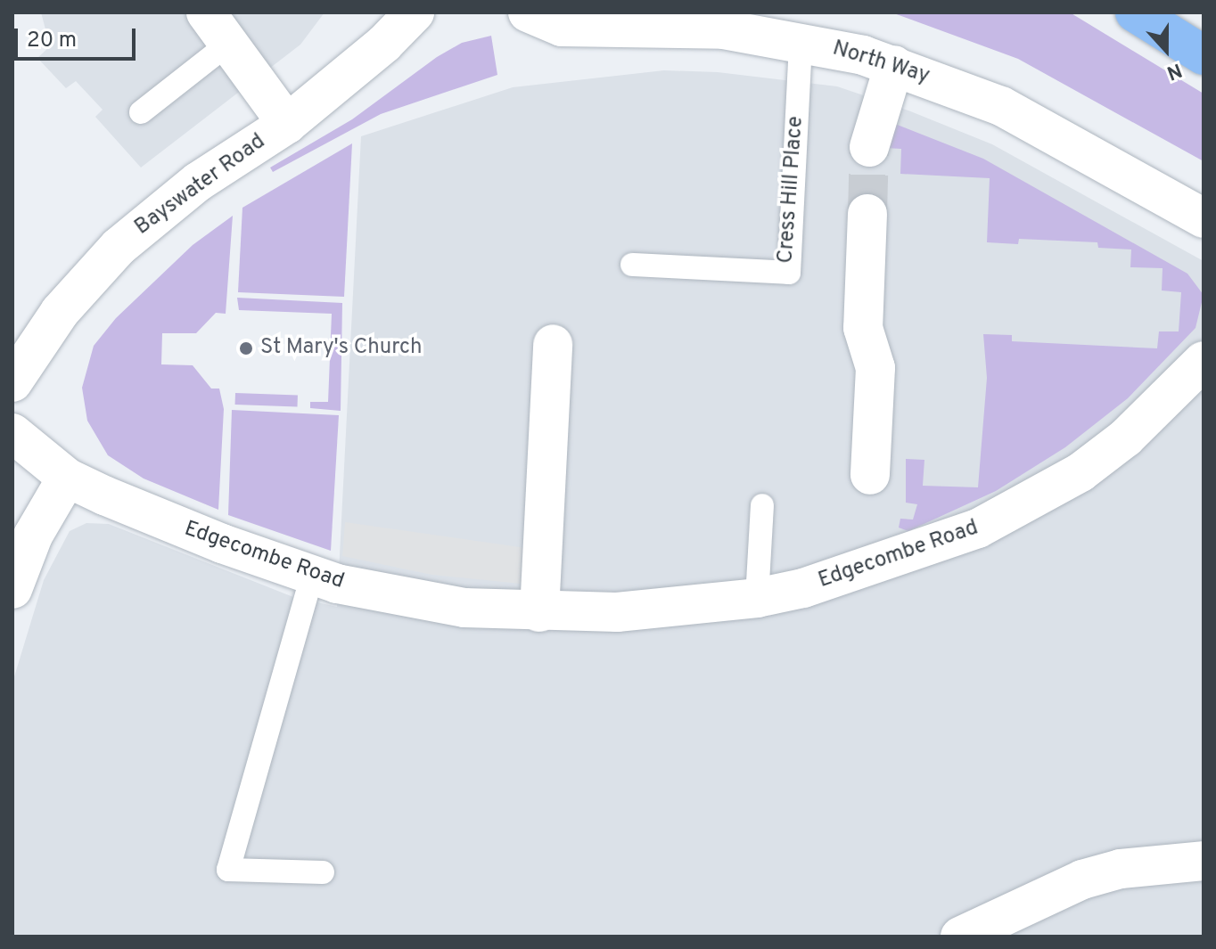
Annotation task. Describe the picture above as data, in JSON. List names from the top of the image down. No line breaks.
{"streets":{"street":["North Way","Bayswater Road","Edgecombe Road"],"lane":["Cress Hill Place"]},"crossings":[["North Way","Cress Hill Place"]],"places":["St Mary's Church"],"scale_bar":"20 m","north":"bottom"}
